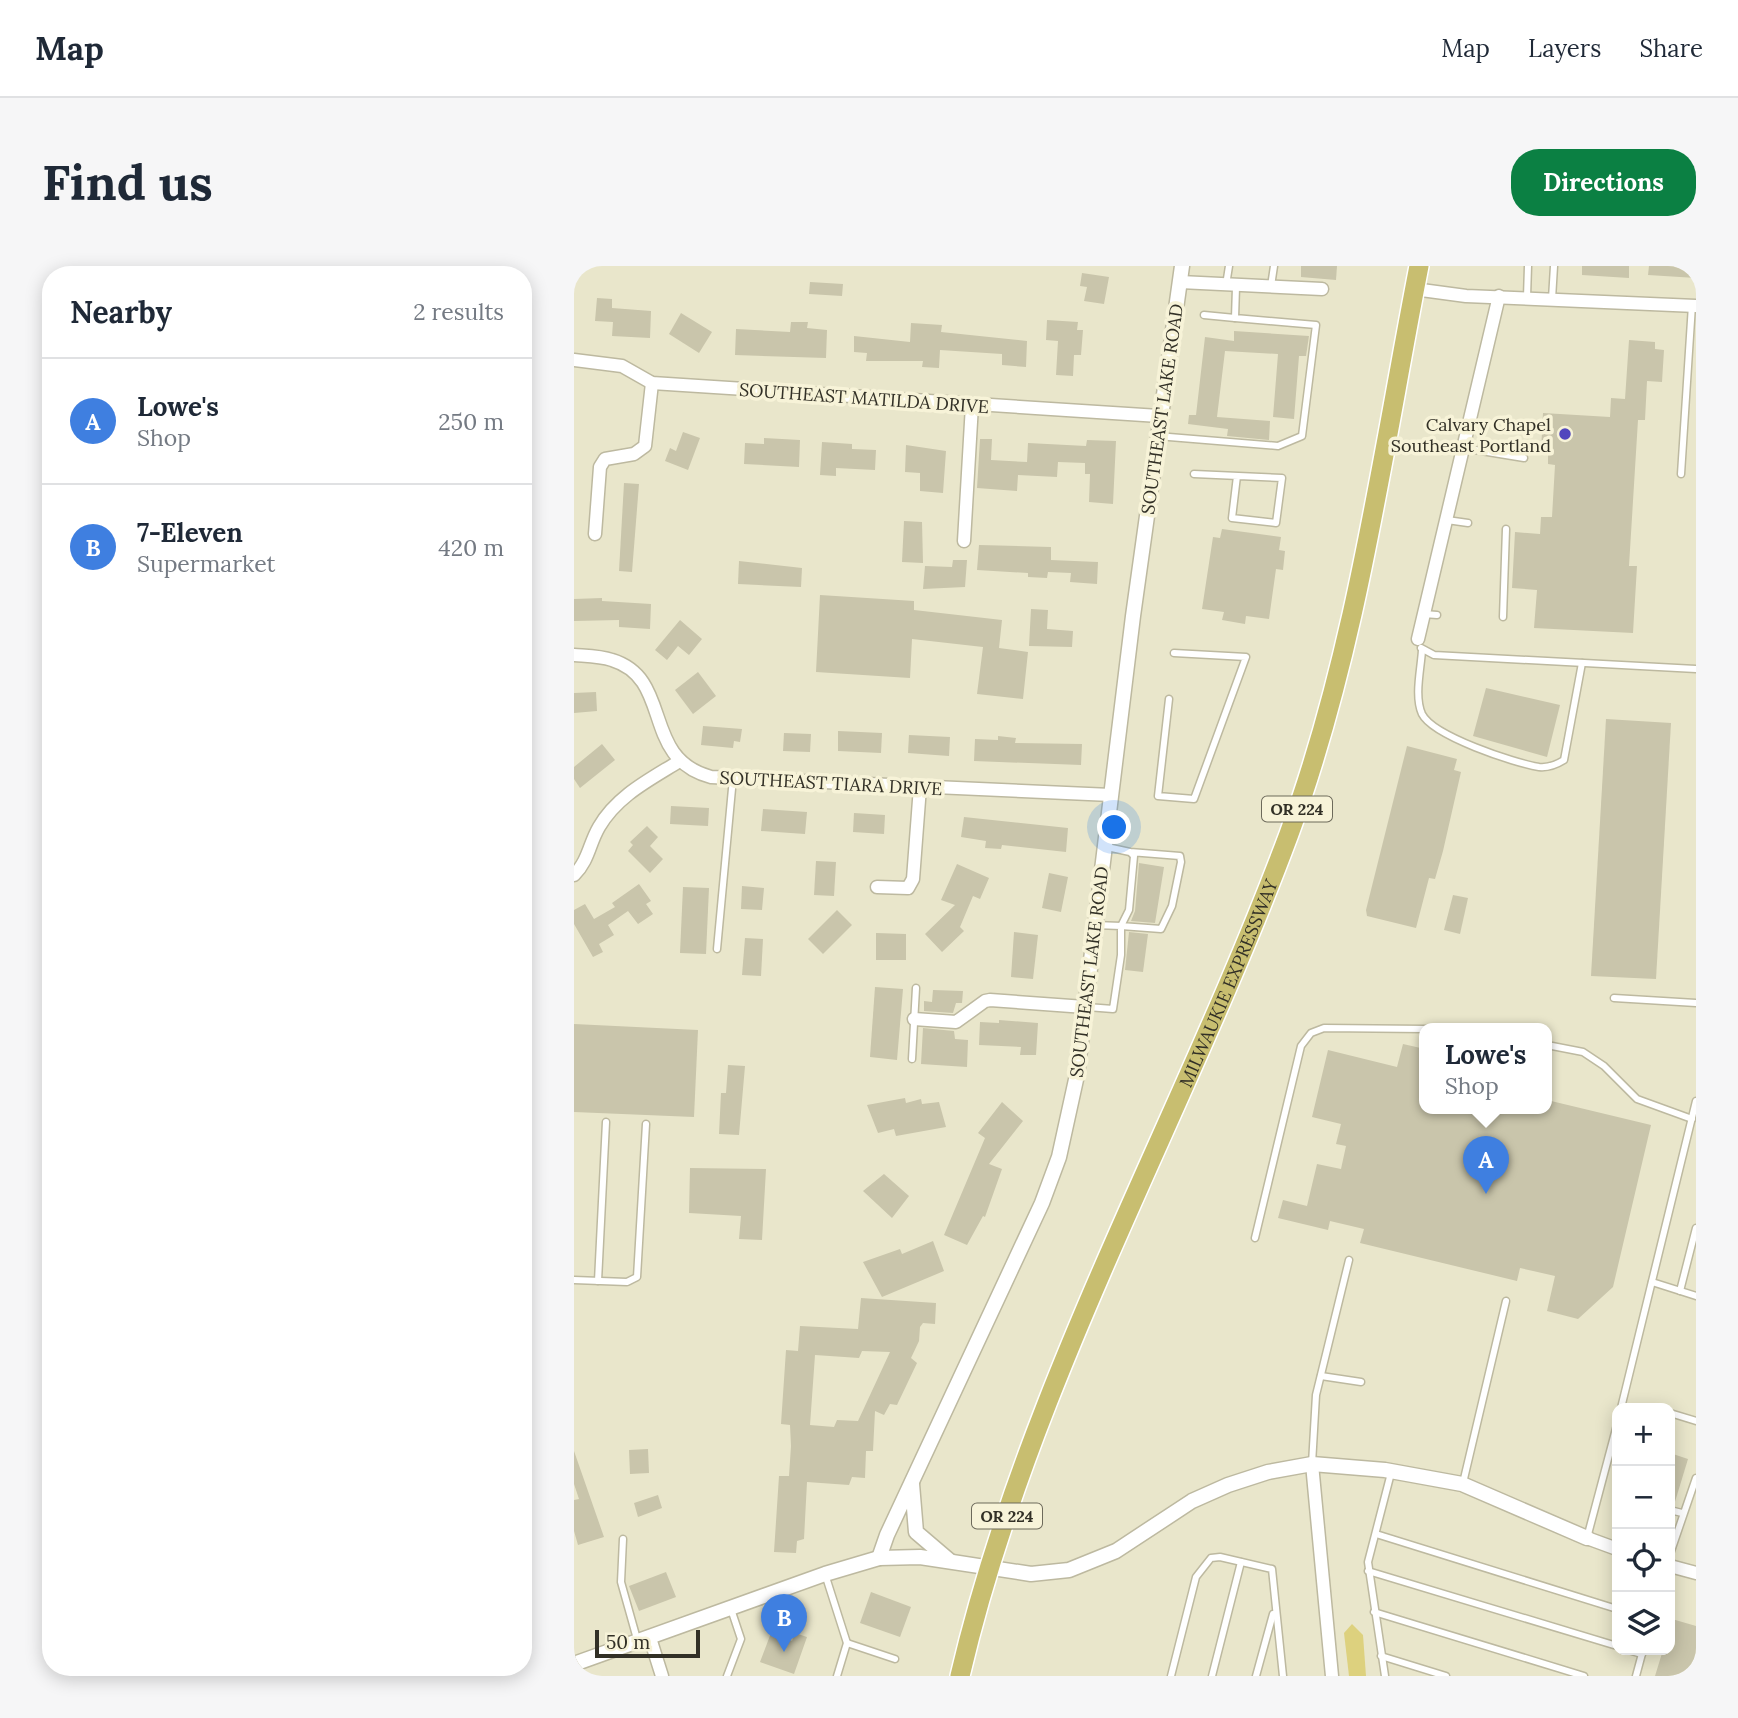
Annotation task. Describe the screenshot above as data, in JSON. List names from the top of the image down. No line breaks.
{"streets":{"highway":["OR 224","MILWAUKIE EXPRESSWAY"],"street":["SOUTHEAST MATILDA DRIVE","SOUTHEAST LAKE ROAD","SOUTHEAST TIARA DRIVE"]},"crossings":[["SOUTHEAST MATILDA DRIVE","SOUTHEAST LAKE ROAD"],["SOUTHEAST LAKE ROAD","SOUTHEAST TIARA DRIVE"]],"places":["Calvary Chapel Southeast Portland"],"scale_bar":"50 m","page":{"header":"Map","nav":["Map","Layers","Share"],"buttons":"Directions","title":"Find us","heading":["Nearby","2 results"],"list":[{"mark":"A","name":"Lowe's","note":"Shop","value":"250 m"},{"mark":"B","name":"7-Eleven","note":"Supermarket","value":"420 m"}],"popup":["Lowe's","Shop"],"pins":["A","B"],"map_buttons":["+","−"],"scale":"50 m"}}
